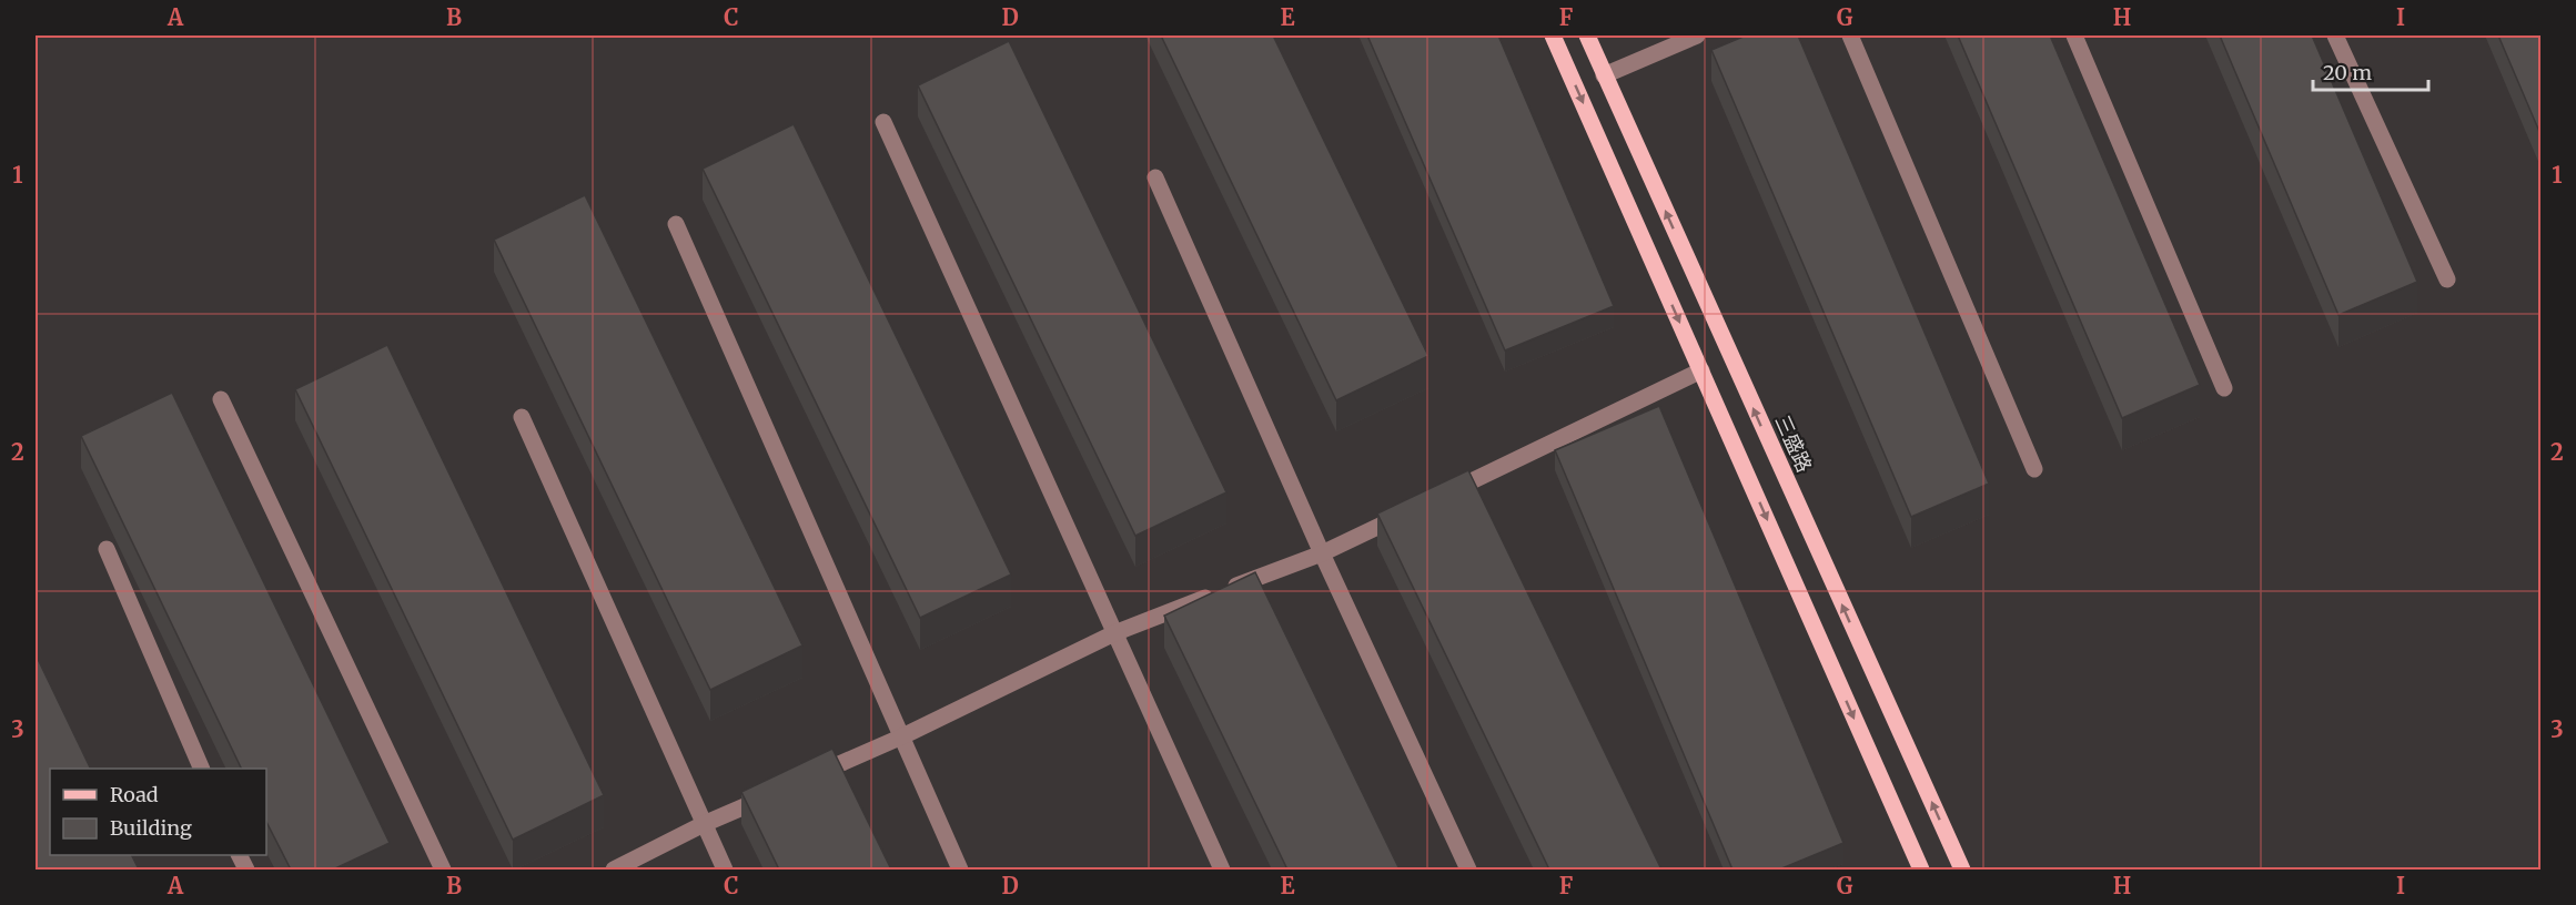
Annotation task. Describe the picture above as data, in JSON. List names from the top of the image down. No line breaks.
{"streets":{"main road":["三盛路"]},"legend":["Road","Building"],"scale_bar":"20 m","grid":{"columns":["A","B","C","D","E","F","G","H","I"],"rows":["1","2","3"]}}
